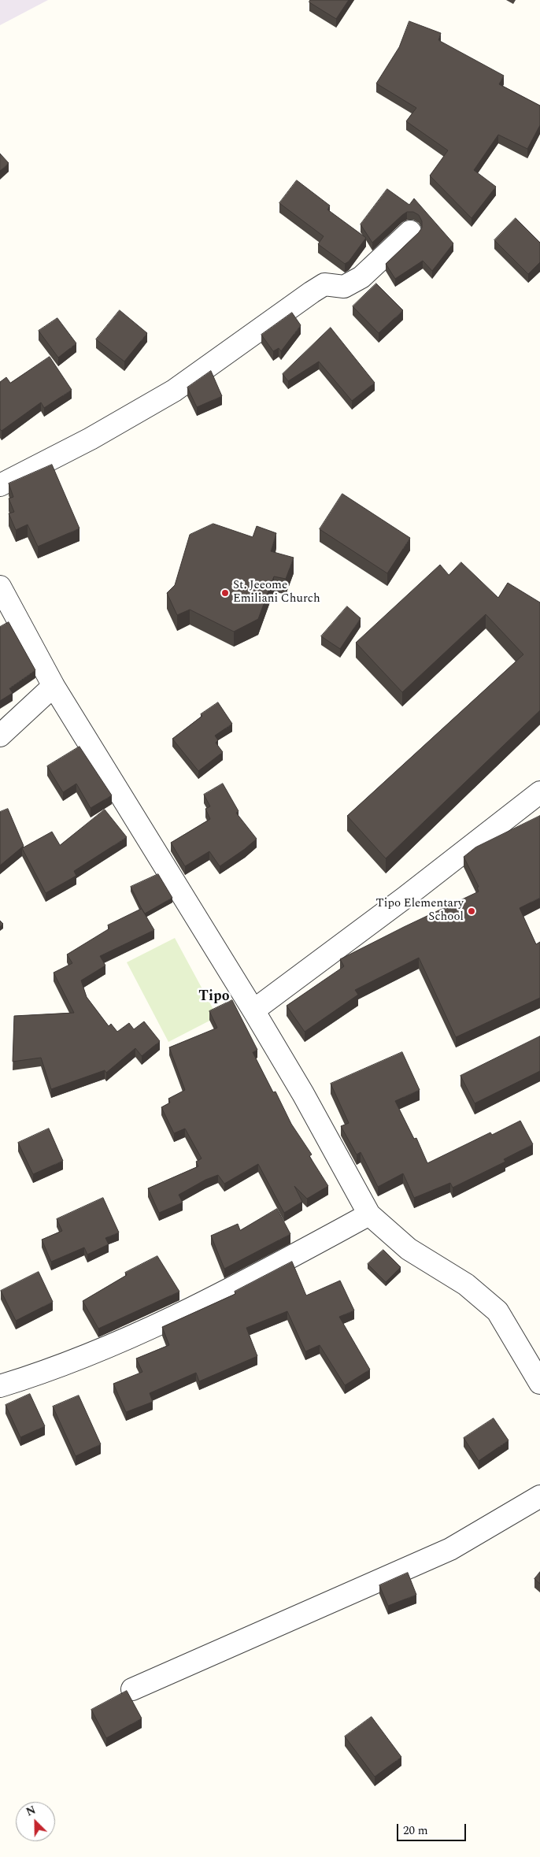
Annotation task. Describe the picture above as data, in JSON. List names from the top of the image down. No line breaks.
{"districts":["Tipo"],"places":["St. Jeeome Emiliani Church","Tipo Elementary School"],"scale_bar":"20 m","north":"top left"}
